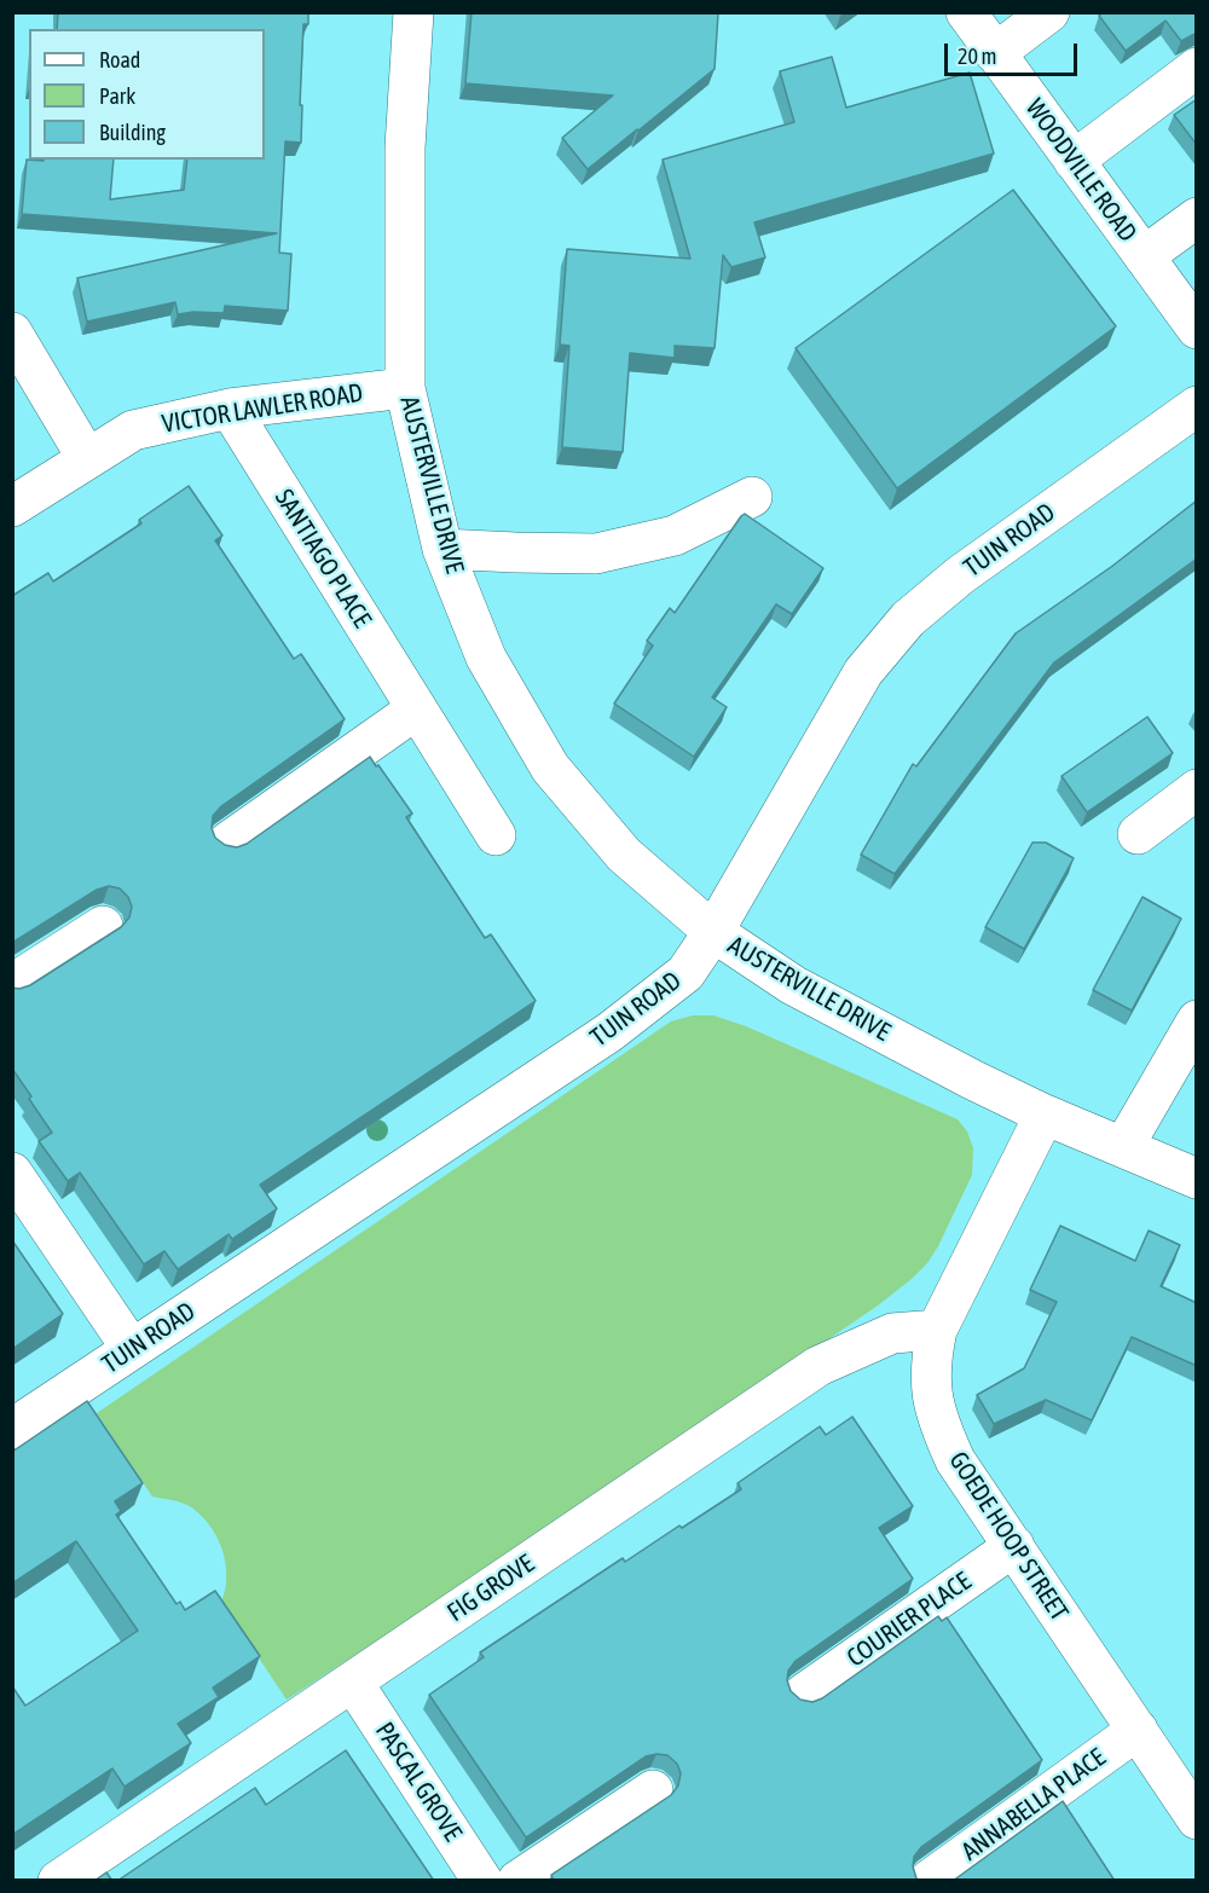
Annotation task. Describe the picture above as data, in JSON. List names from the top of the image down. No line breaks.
{"streets":{"street":["WOODVILLE ROAD","VICTOR LAWLER ROAD","AUSTERVILLE DRIVE","TUIN ROAD","SANTIAGO PLACE","GOEDE HOOP STREET","FIG GROVE","COURIER PLACE","PASCAL GROVE","ANNABELLA PLACE"]},"crossings":[["VICTOR LAWLER ROAD","AUSTERVILLE DRIVE"],["VICTOR LAWLER ROAD","SANTIAGO PLACE"],["AUSTERVILLE DRIVE","TUIN ROAD"],["AUSTERVILLE DRIVE","GOEDE HOOP STREET"],["GOEDE HOOP STREET","FIG GROVE"],["GOEDE HOOP STREET","COURIER PLACE"],["GOEDE HOOP STREET","ANNABELLA PLACE"],["FIG GROVE","PASCAL GROVE"]],"legend":["Road","Park","Building"],"scale_bar":"20 m"}
